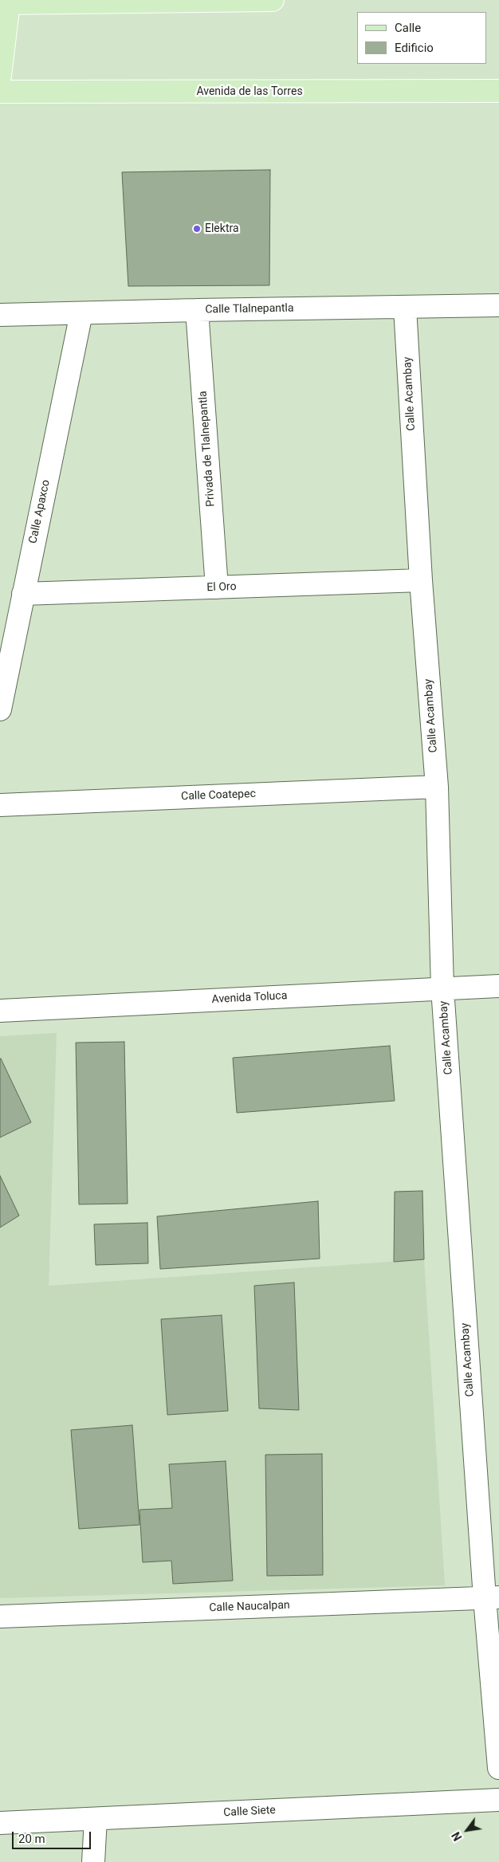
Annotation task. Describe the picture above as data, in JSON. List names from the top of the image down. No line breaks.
{"streets":{"main road":["Avenida de las Torres"],"street":["Calle Tlalnepantla","Calle Acambay","Privada de Tlalnepantla","Calle Apaxco","El Oro","Calle Coatepec","Avenida Toluca","Calle Naucalpan","Calle Siete"]},"crossings":[["Calle Tlalnepantla","Calle Acambay"],["Calle Tlalnepantla","Privada de Tlalnepantla"],["Calle Tlalnepantla","Calle Apaxco"],["Calle Acambay","El Oro"],["Calle Acambay","Calle Coatepec"],["Calle Acambay","Avenida Toluca"],["Calle Acambay","Calle Naucalpan"],["Privada de Tlalnepantla","El Oro"],["Calle Apaxco","El Oro"]],"places":["Elektra"],"legend":["Calle","Edificio"],"scale_bar":"20 m","north":"bottom left"}
